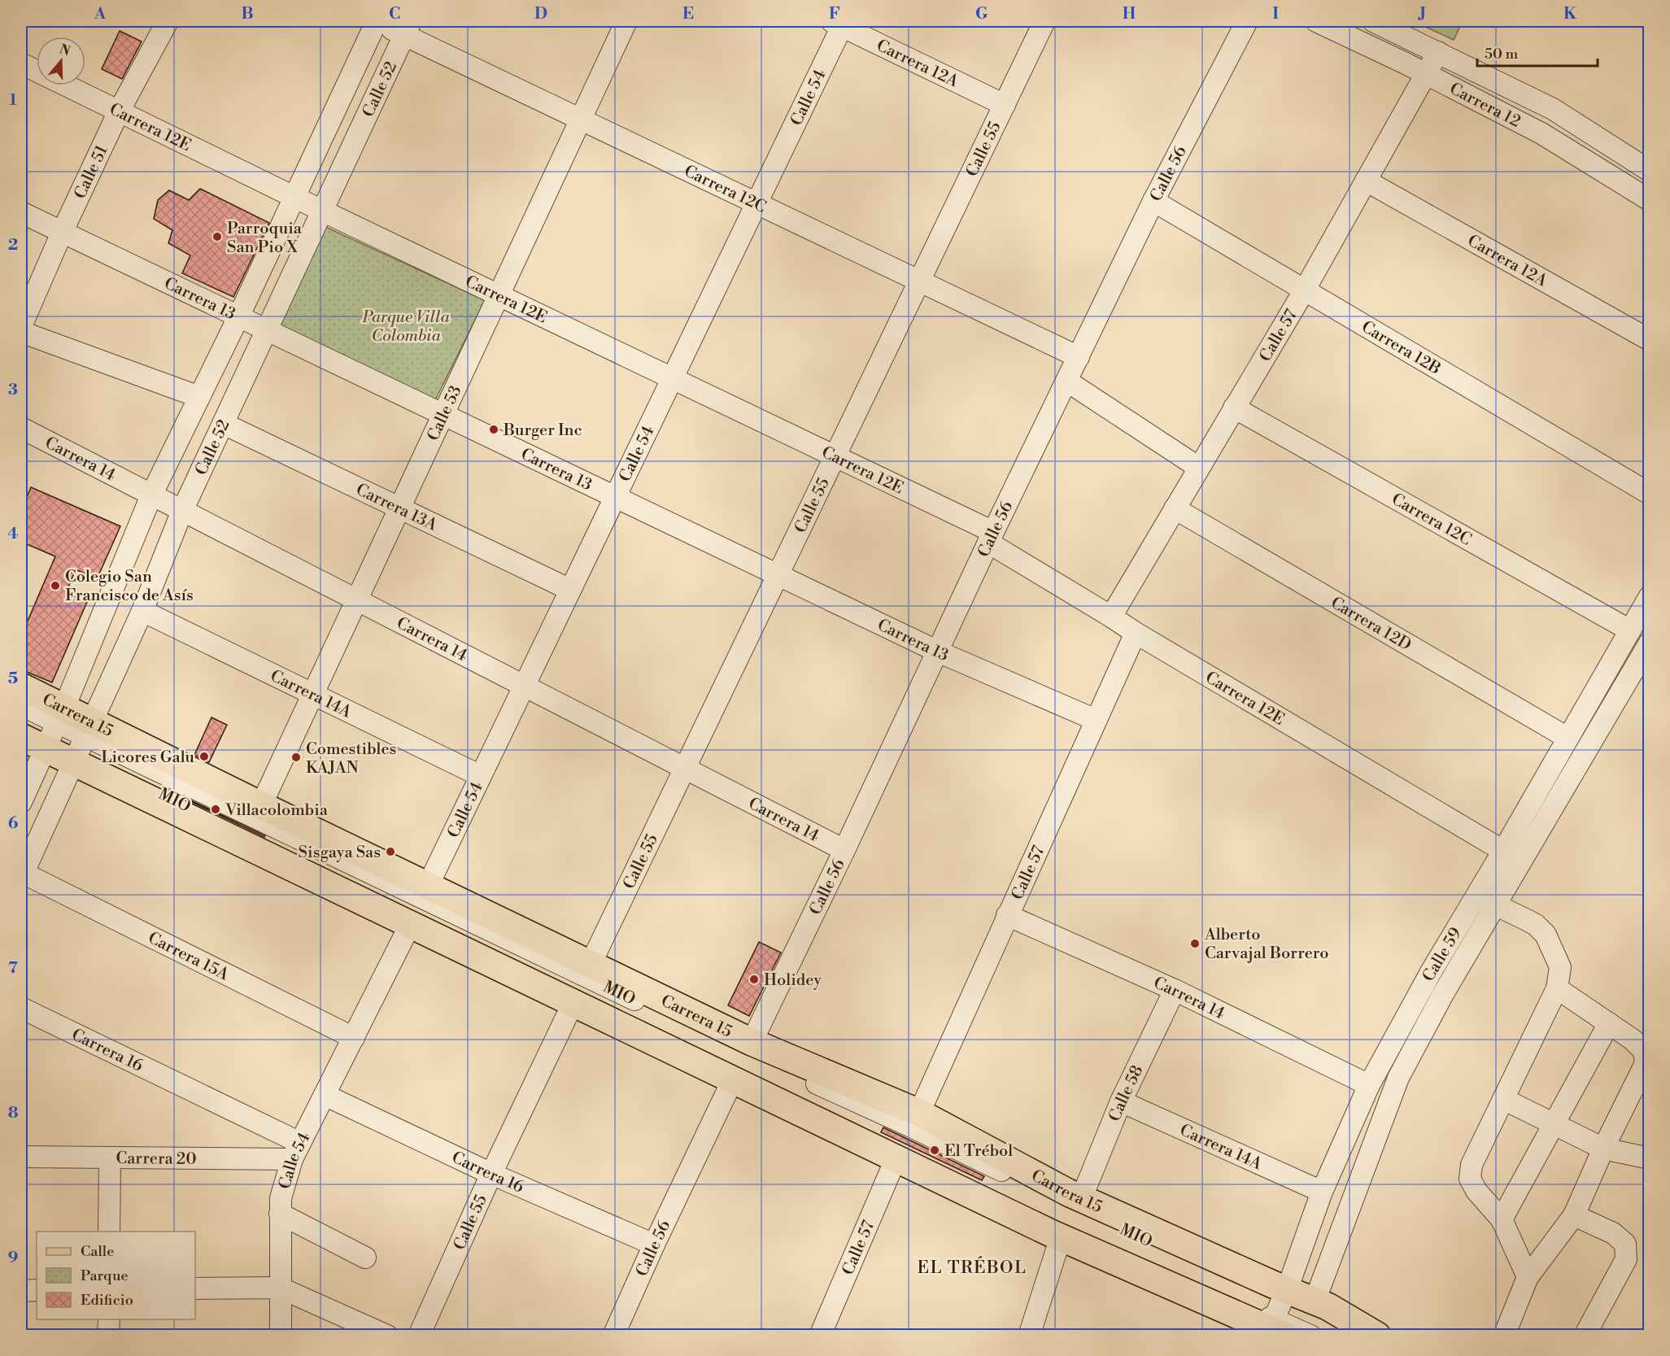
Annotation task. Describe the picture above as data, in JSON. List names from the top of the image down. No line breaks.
{"streets":{"main road":["Carrera 15"],"street":["Carrera 12A","Calle 52","Calle 54","Carrera 12","Carrera 12E","Calle 55","Calle 51","Calle 56","Carrera 12C","Carrera 13","Calle 57","Carrera 12B","Calle 53","Carrera 14","Carrera 13A","Carrera 12D","Carrera 14A","MIO","Calle 59","Carrera 15A","Carrera 16","Calle 58","Carrera 20"]},"crossings":[["Carrera 12A","Calle 54"],["Carrera 12A","Calle 55"],["Carrera 12A","Calle 57"],["Calle 52","Carrera 12E"],["Calle 52","Carrera 12C"],["Calle 52","Carrera 13"],["Calle 52","Carrera 14"],["Calle 52","Carrera 13A"],["Calle 52","Carrera 14A"],["Calle 52","Carrera 15"],["Calle 52","MIO"],["Calle 52","Carrera 15A"],["Calle 54","Carrera 12E"],["Calle 54","Carrera 12C"],["Calle 54","Carrera 13"],["Calle 54","Carrera 14"],["Calle 54","Carrera 13A"],["Calle 54","Carrera 14A"],["Calle 54","Carrera 15"],["Calle 54","Carrera 15A"],["Calle 54","Carrera 16"],["Calle 54","Carrera 20"],["Carrera 12","Calle 57"],["Carrera 12E","Calle 55"],["Carrera 12E","Calle 51"],["Carrera 12E","Calle 56"],["Carrera 12E","Calle 57"],["Carrera 12E","Calle 53"],["Carrera 12E","Calle 59"],["Calle 55","Carrera 12C"],["Calle 55","Carrera 13"],["Calle 55","Carrera 14"],["Calle 55","Carrera 15"],["Calle 55","Carrera 16"],["Calle 51","Carrera 13"],["Calle 56","Carrera 12C"],["Calle 56","Carrera 13"],["Calle 56","Carrera 12B"],["Calle 56","Carrera 14"],["Calle 56","Carrera 15"],["Calle 56","Carrera 16"],["Carrera 12C","Calle 57"],["Carrera 12C","Calle 53"],["Carrera 12C","Calle 59"],["Carrera 13","Calle 57"],["Carrera 13","Calle 53"],["Calle 57","Carrera 12B"],["Calle 57","Carrera 14"],["Calle 57","Carrera 12D"],["Calle 57","Carrera 15"],["Calle 53","Carrera 14"],["Calle 53","Carrera 13A"],["Calle 53","Carrera 14A"],["Calle 53","Carrera 15"],["Carrera 14","Calle 59"],["Carrera 14","Calle 58"],["Carrera 12D","Calle 59"],["Carrera 14A","Calle 59"],["Carrera 14A","Calle 58"],["Carrera 15","MIO"],["Carrera 15","Calle 59"],["Carrera 15","Calle 58"],["MIO","Calle 59"],["Carrera 16","Carrera 20"]],"districts":["EL TRÉBOL"],"parks":["Parque Villa Colombia"],"places":["Parroquia San Pio X","Burger Inc","Colegio San Francisco de Asís","Licores Galu","Comestibles KAJAN","Villacolombia","Sisgaya Sas","Alberto Carvajal Borrero","Holidey","El Trébol"],"legend":["Calle","Parque","Edificio"],"scale_bar":"50 m","north":"top","grid":{"columns":["A","B","C","D","E","F","G","H","I","J","K"],"rows":["1","2","3","4","5","6","7","8","9"]}}
